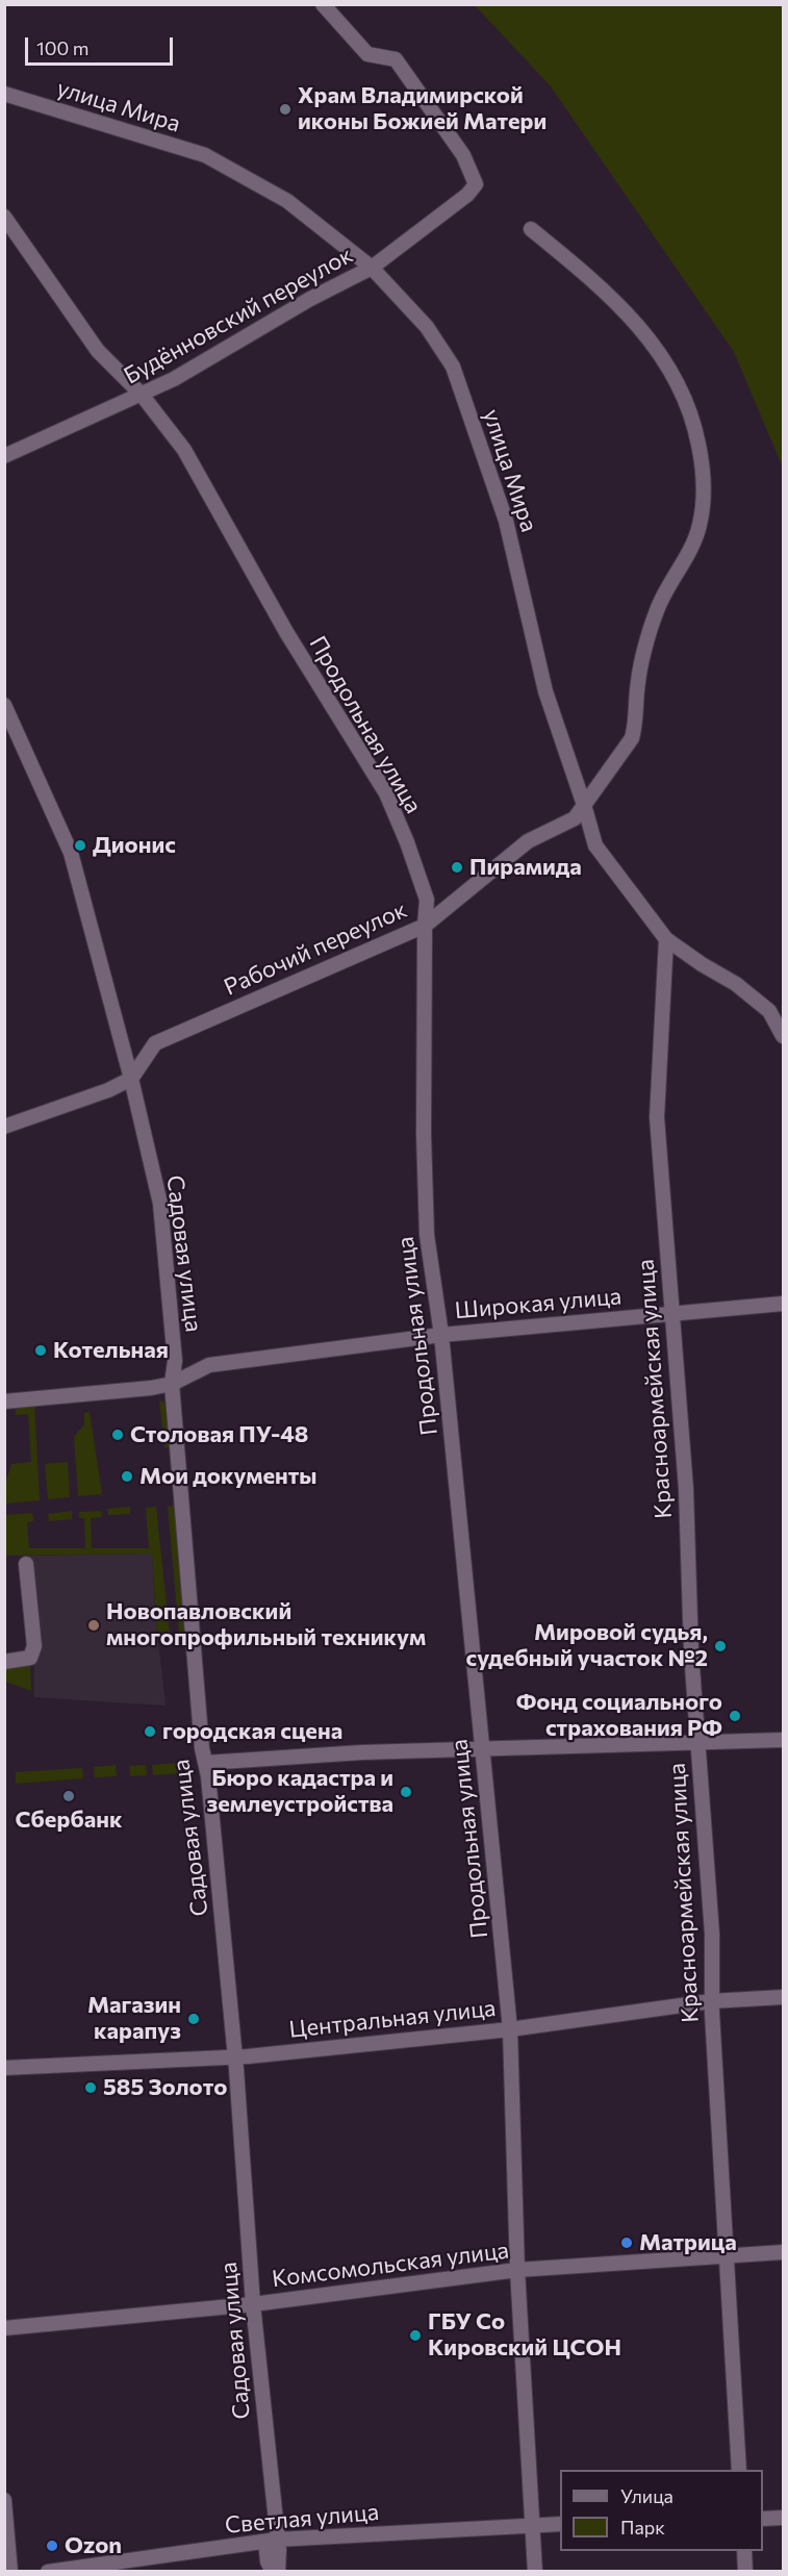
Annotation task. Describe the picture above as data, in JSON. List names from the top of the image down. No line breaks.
{"streets":{"street":["улица Мира","Будённовский переулок","Продольная улица","Рабочий переулок","Садовая улица","Широкая улица","Красноармейская улица","Центральная улица","Комсомольская улица","Светлая улица"]},"crossings":[["улица Мира","Будённовский переулок"],["улица Мира","Рабочий переулок"],["улица Мира","Красноармейская улица"],["Будённовский переулок","Продольная улица"],["Продольная улица","Рабочий переулок"],["Продольная улица","Широкая улица"],["Продольная улица","Центральная улица"],["Продольная улица","Комсомольская улица"],["Продольная улица","Светлая улица"],["Рабочий переулок","Садовая улица"],["Садовая улица","Широкая улица"],["Садовая улица","Центральная улица"],["Садовая улица","Комсомольская улица"],["Садовая улица","Светлая улица"],["Широкая улица","Красноармейская улица"],["Красноармейская улица","Центральная улица"],["Красноармейская улица","Комсомольская улица"]],"places":["Храм Владимирской иконы Божией Матери","Дионис","Пирамида","Котельная","Столовая ПУ-48","Мои документы","Новопавловский многопрофильный техникум","Мировой судья, судебный участок №2","Фонд социального страхования РФ","городская сцена","Бюро кадастра и землеустройства","Сбербанк","Магазин карапуз","585 Золото","Матрица","ГБУ Со Кировский ЦСОН","Ozon"],"legend":["Улица","Парк"],"scale_bar":"100 m"}
